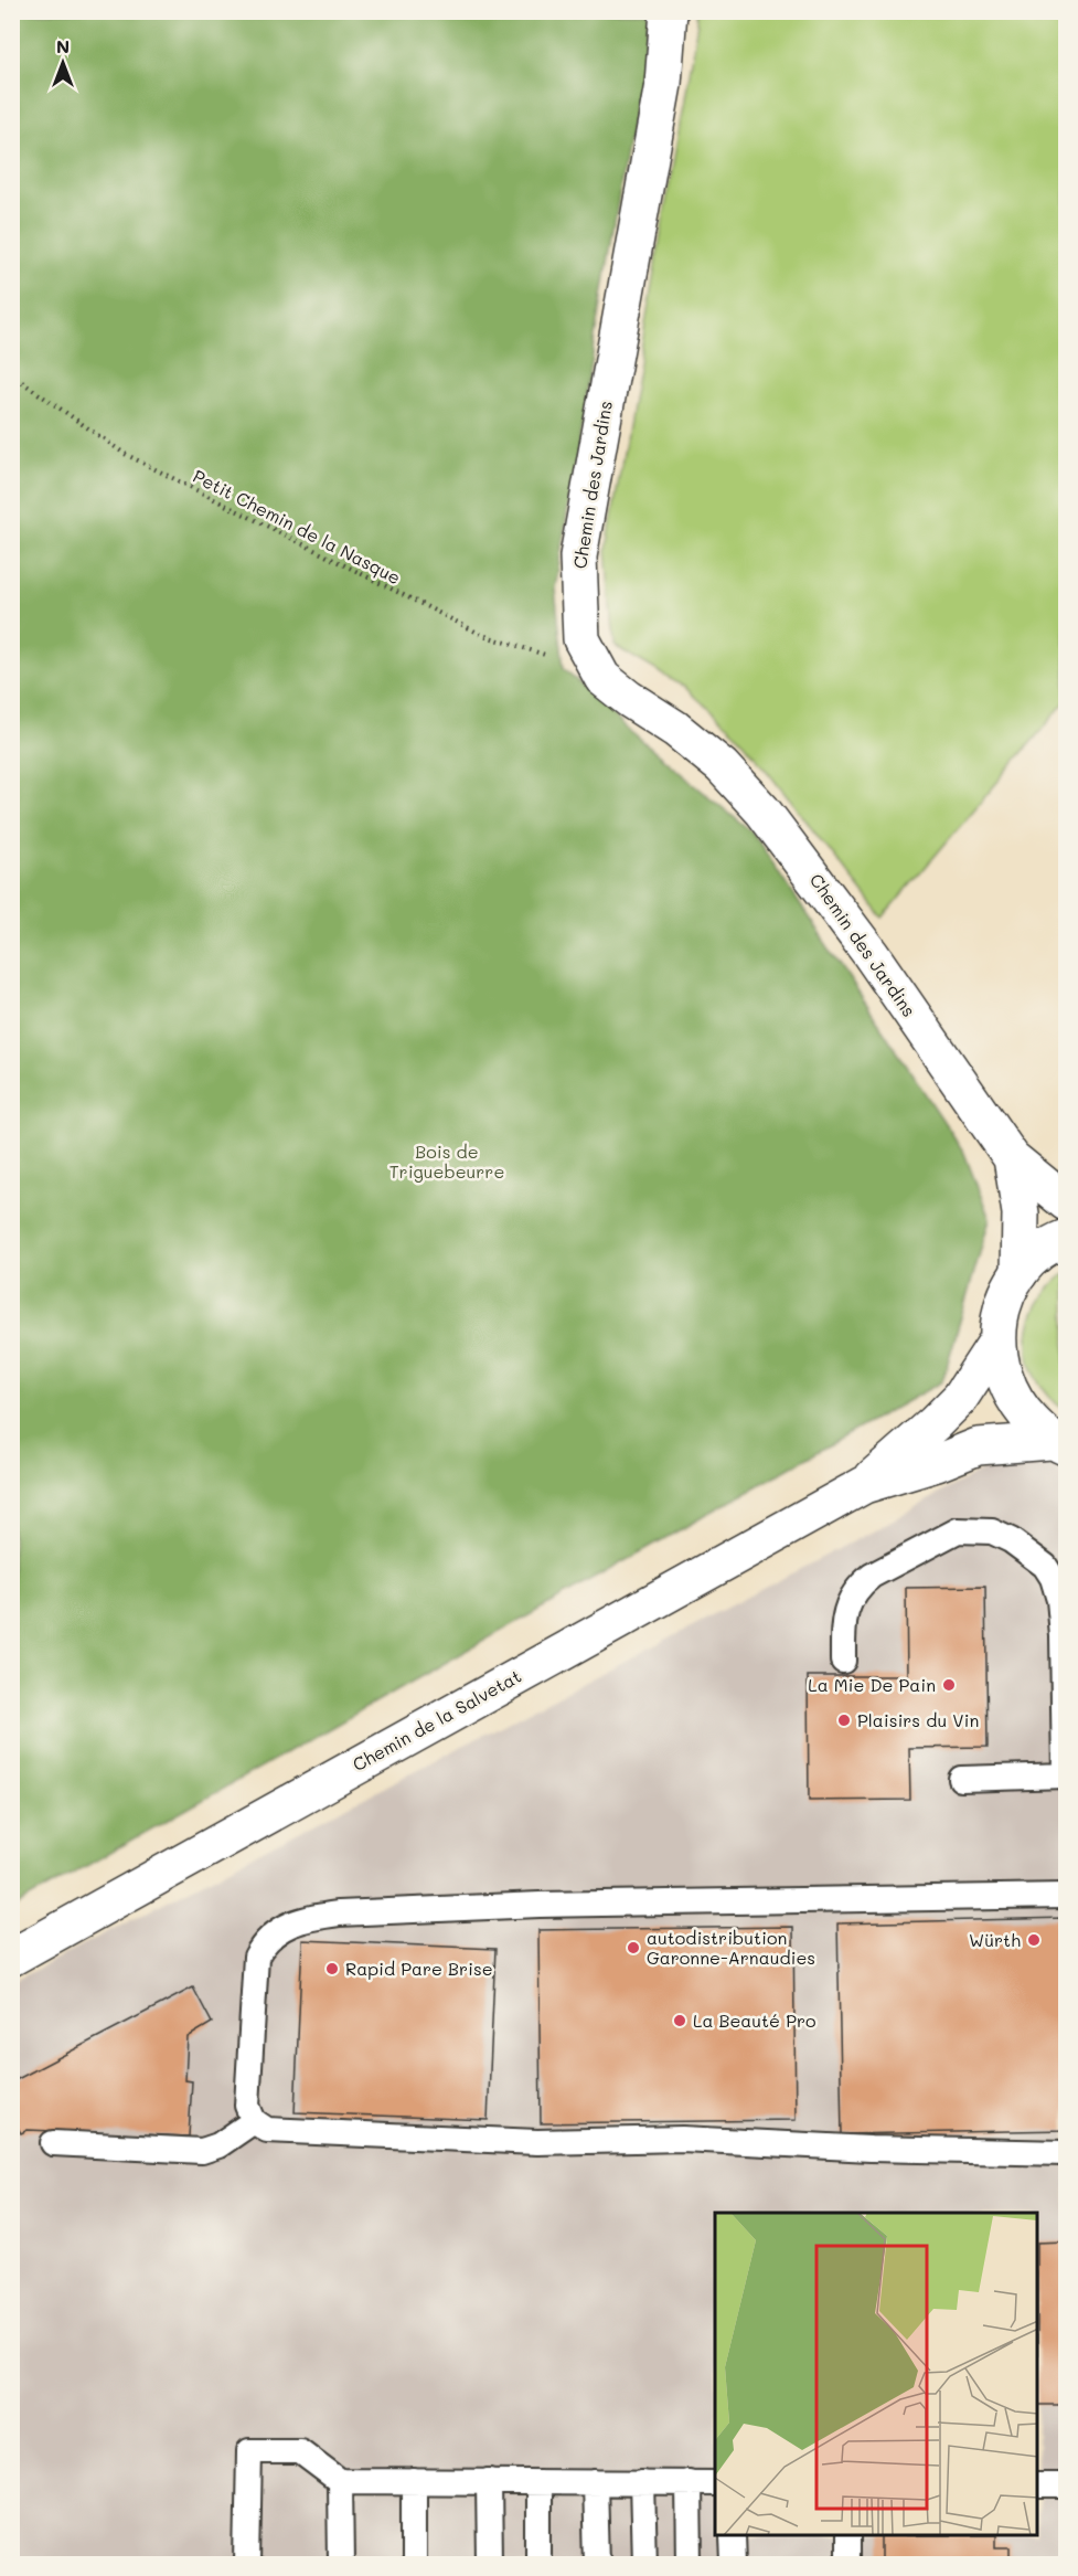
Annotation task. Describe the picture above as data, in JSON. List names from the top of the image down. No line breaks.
{"streets":{"main road":["Chemin des Jardins","Chemin de la Salvetat"],"path":["Petit Chemin de la Nasque"]},"crossings":[["Chemin des Jardins","Petit Chemin de la Nasque"]],"parks":["Bois de Triguebeurre"],"places":["La Mie De Pain","Plaisirs du Vin","Würth","autodistribution Garonne-Arnaudies","Rapid Pare Brise","La Beauté Pro"],"north":"top"}
